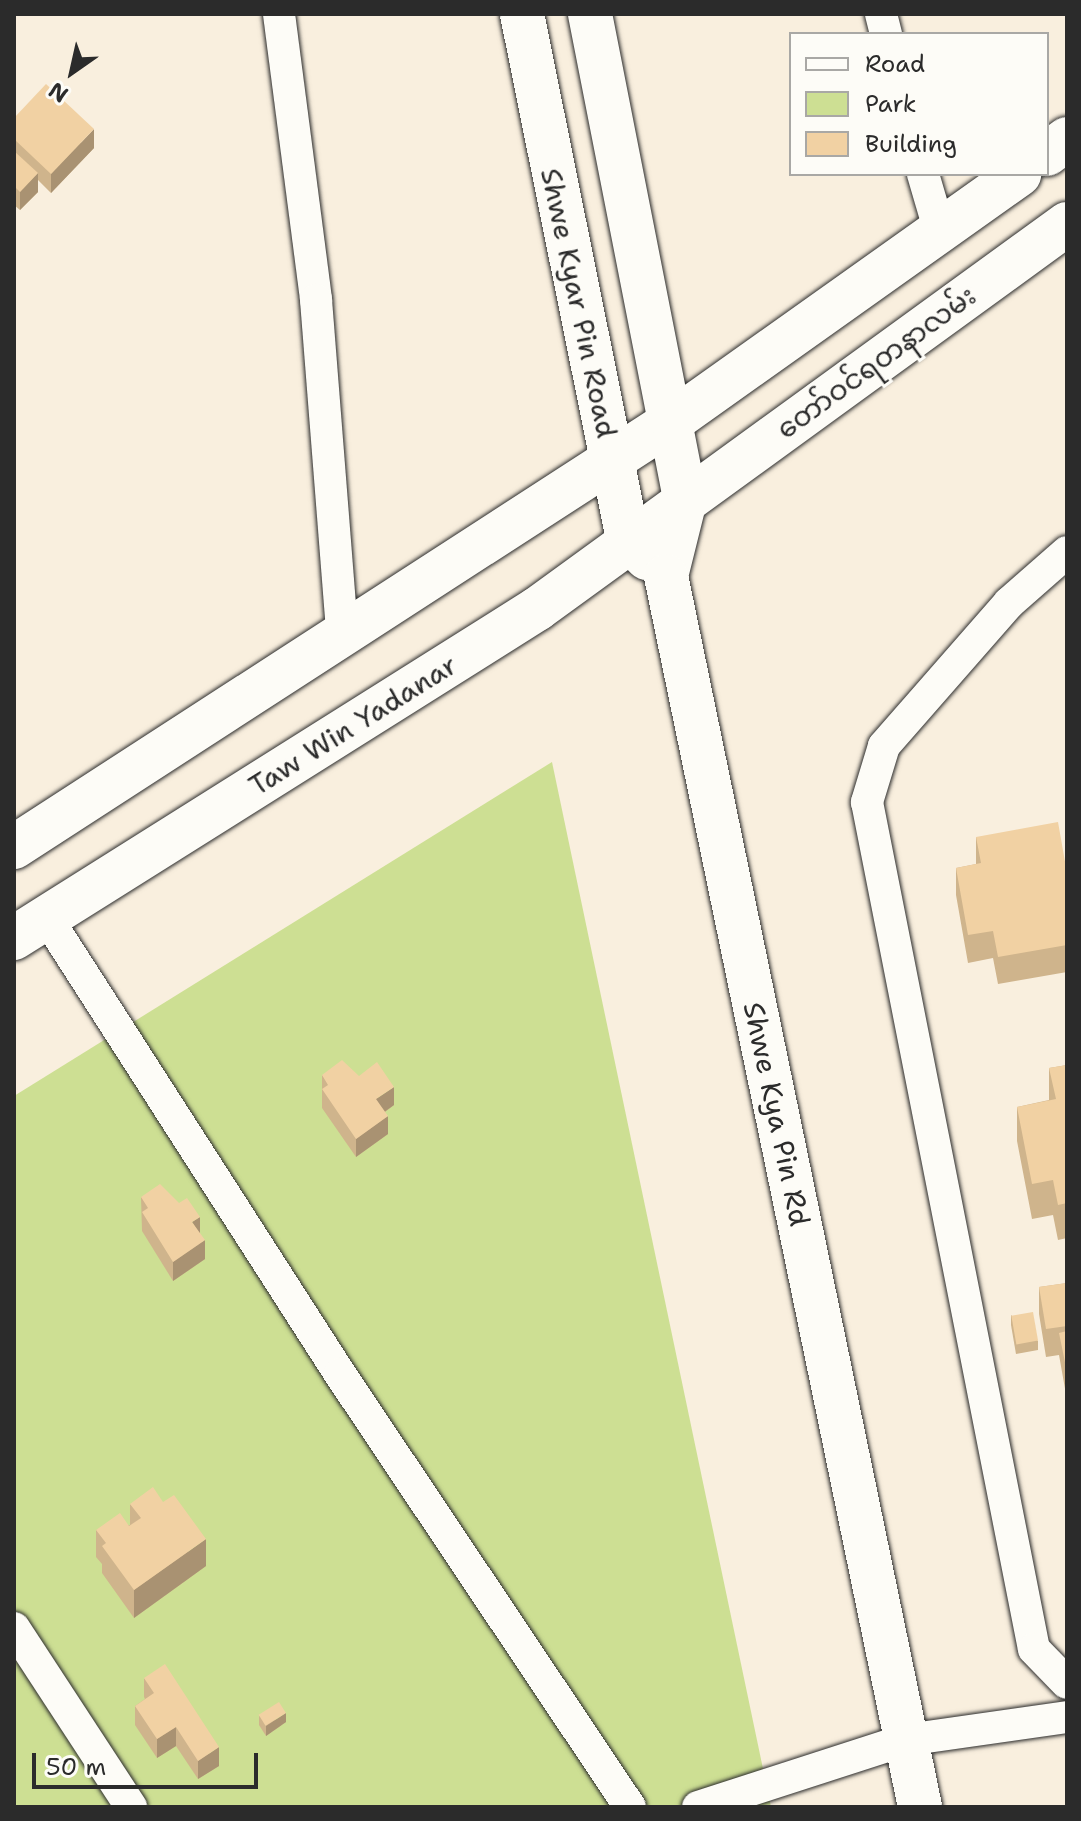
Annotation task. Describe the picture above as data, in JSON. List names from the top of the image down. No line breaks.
{"streets":{"main road":["Shwe Kyar Pin Road","တော်ဝင်ရတနာလမ်း","Taw Win Yadanar","Shwe Kya Pin Rd"]},"crossings":[["Shwe Kyar Pin Road","Taw Win Yadanar"],["တော်ဝင်ရတနာလမ်း","Taw Win Yadanar"],["တော်ဝင်ရတနာလမ်း","Shwe Kya Pin Rd"],["Taw Win Yadanar","Shwe Kya Pin Rd"]],"legend":["Road","Park","Building"],"scale_bar":"50 m","north":"bottom left"}
